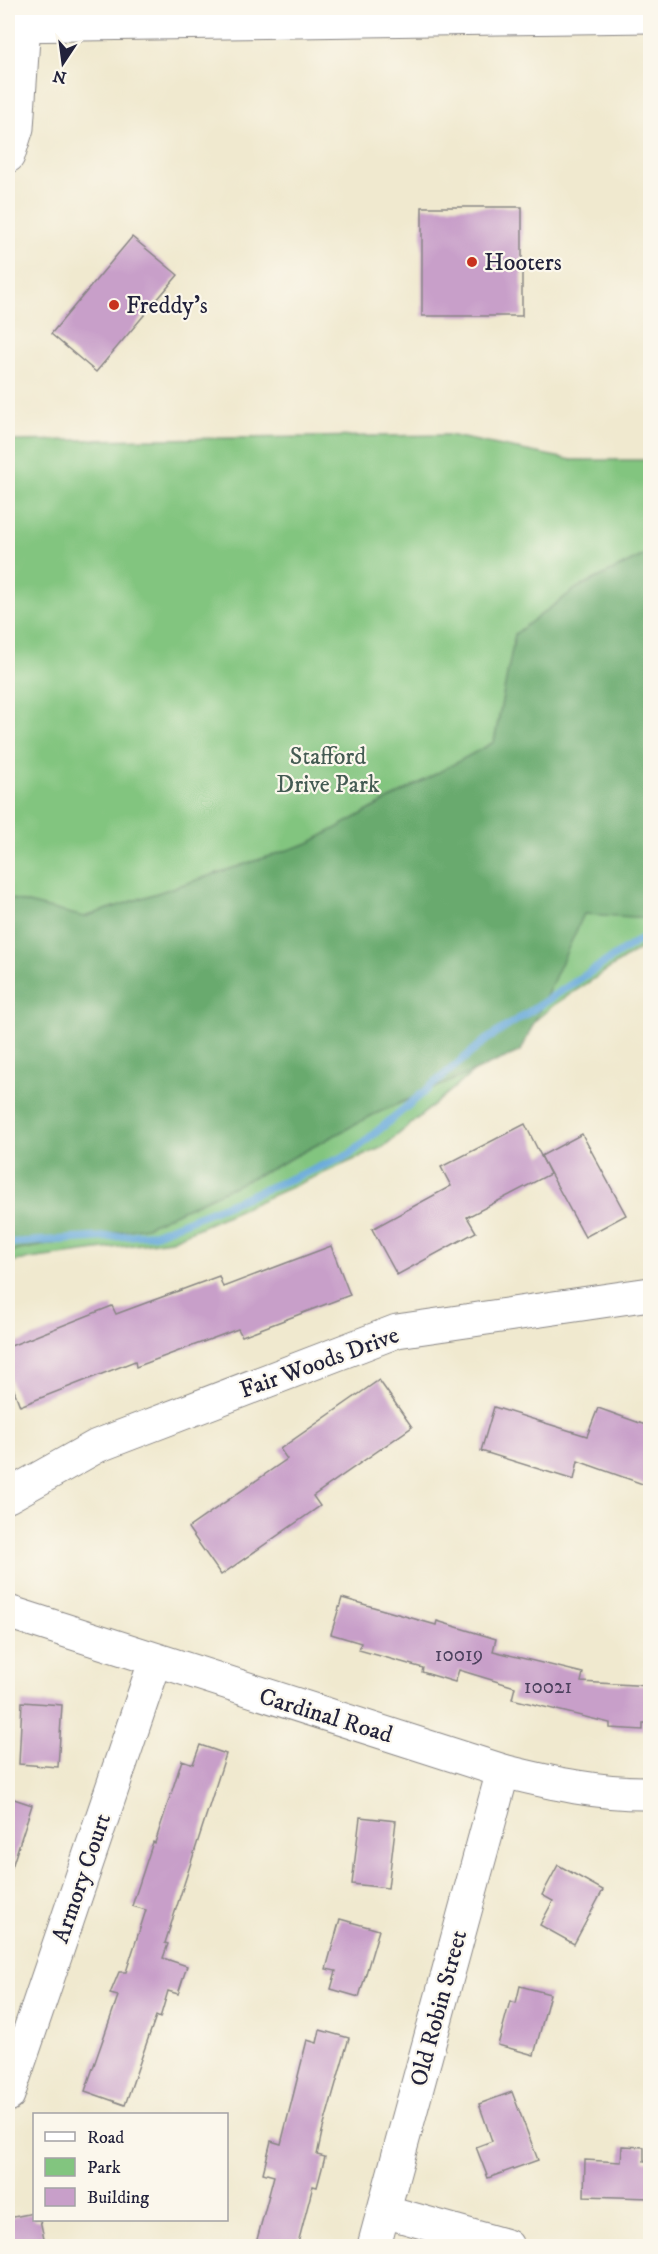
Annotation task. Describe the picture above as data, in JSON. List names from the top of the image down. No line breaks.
{"streets":{"street":["Fair Woods Drive","Cardinal Road","Armory Court","Old Robin Street"]},"crossings":[["Cardinal Road","Armory Court"],["Cardinal Road","Old Robin Street"]],"parks":["Stafford Drive Park"],"places":["Hooters","Freddy's"],"house_numbers":["10019","10021"],"legend":["Road","Park","Building"],"north":"bottom"}
